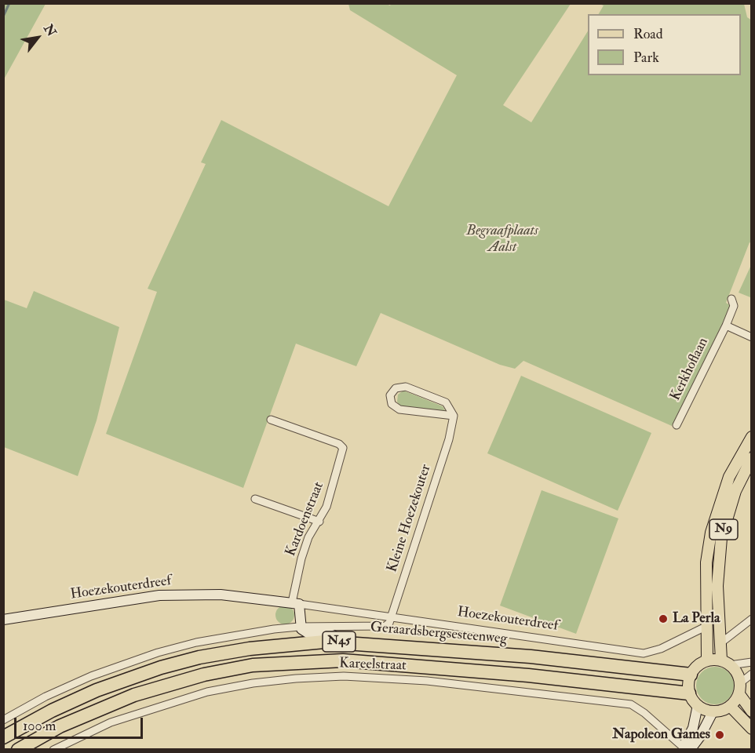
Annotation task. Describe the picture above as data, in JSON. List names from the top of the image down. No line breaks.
{"streets":{"highway":["Geraardsbergsesteenweg","N45"],"main road":["N9"],"street":["Kerkhoflaan","Kleine Hoezekouter","Kardoenstraat","Hoezekouterdreef","Kareelstraat"]},"crossings":[["Kleine Hoezekouter","Hoezekouterdreef"],["Kardoenstraat","Hoezekouterdreef"],["N9","Hoezekouterdreef"],["N9","Geraardsbergsesteenweg"],["N9","N45"],["Geraardsbergsesteenweg","N45"]],"parks":["Begraafplaats Aalst"],"places":["La Perla","Napoleon Games"],"legend":["Road","Park"],"scale_bar":"100 m","north":"top right"}
